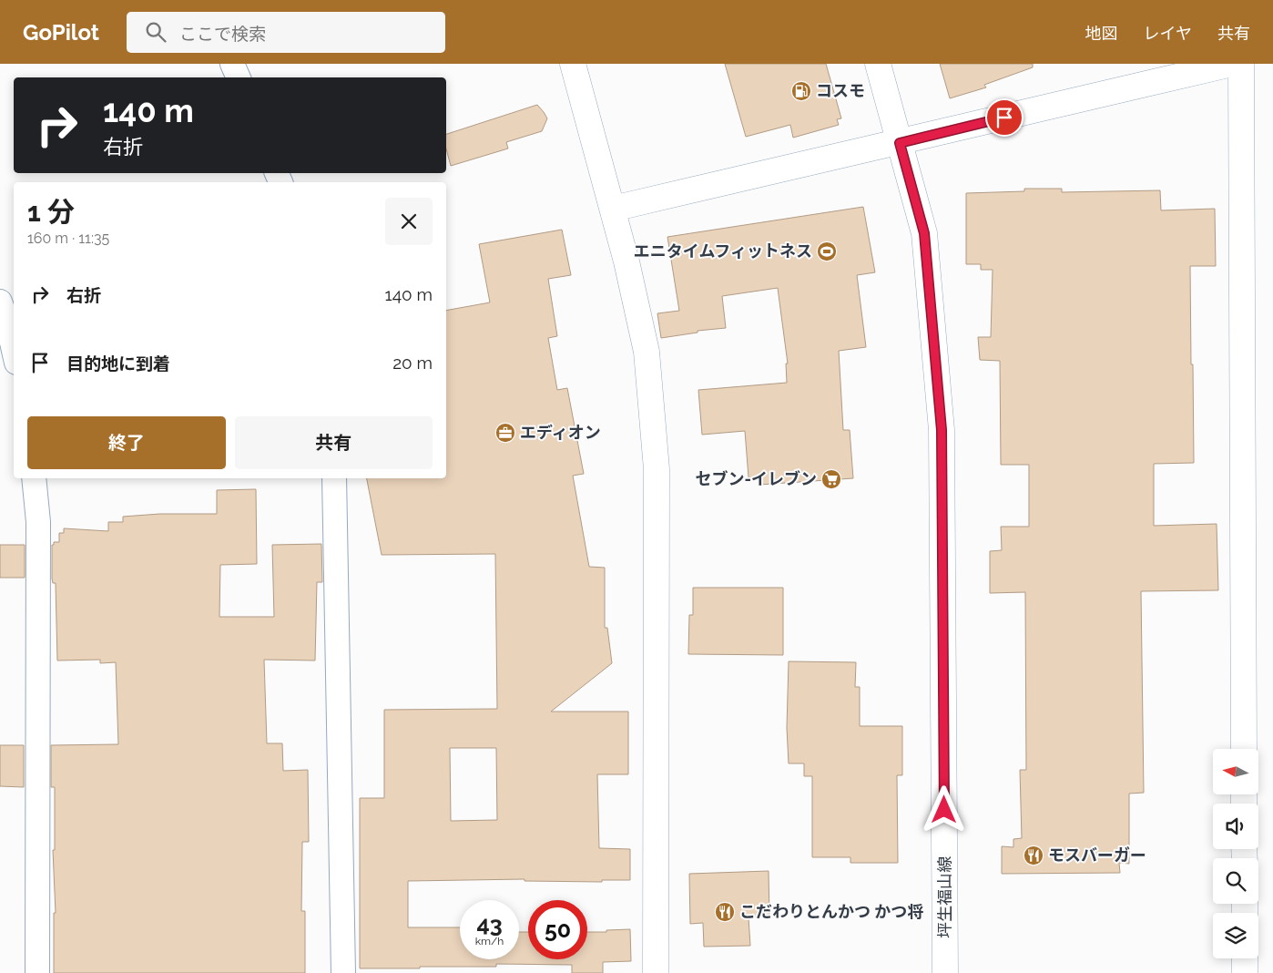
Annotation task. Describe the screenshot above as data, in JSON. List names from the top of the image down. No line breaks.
{"streets":{"street":["坪生福山線"]},"places":{"fuel station":["コスモ"],"sports":["エニタイムフィットネス"],"office":["エディオン"],"supermarket":["セブン-イレブン"],"restaurant":["モスバーガー","こだわりとんかつ かつ将"]},"north":"left","page":{"header":"GoPilot","search":"ここで検索","nav":["地図","レイヤ","共有"],"turn":["140 m","右折"],"heading":["1 分","160 m · 11:35"],"list":[{"name":"右折","value":"140 m"},{"name":"目的地に到着","value":"20 m"}],"buttons":["終了","共有"],"speed":"43 km/h","limit":"50"}}
